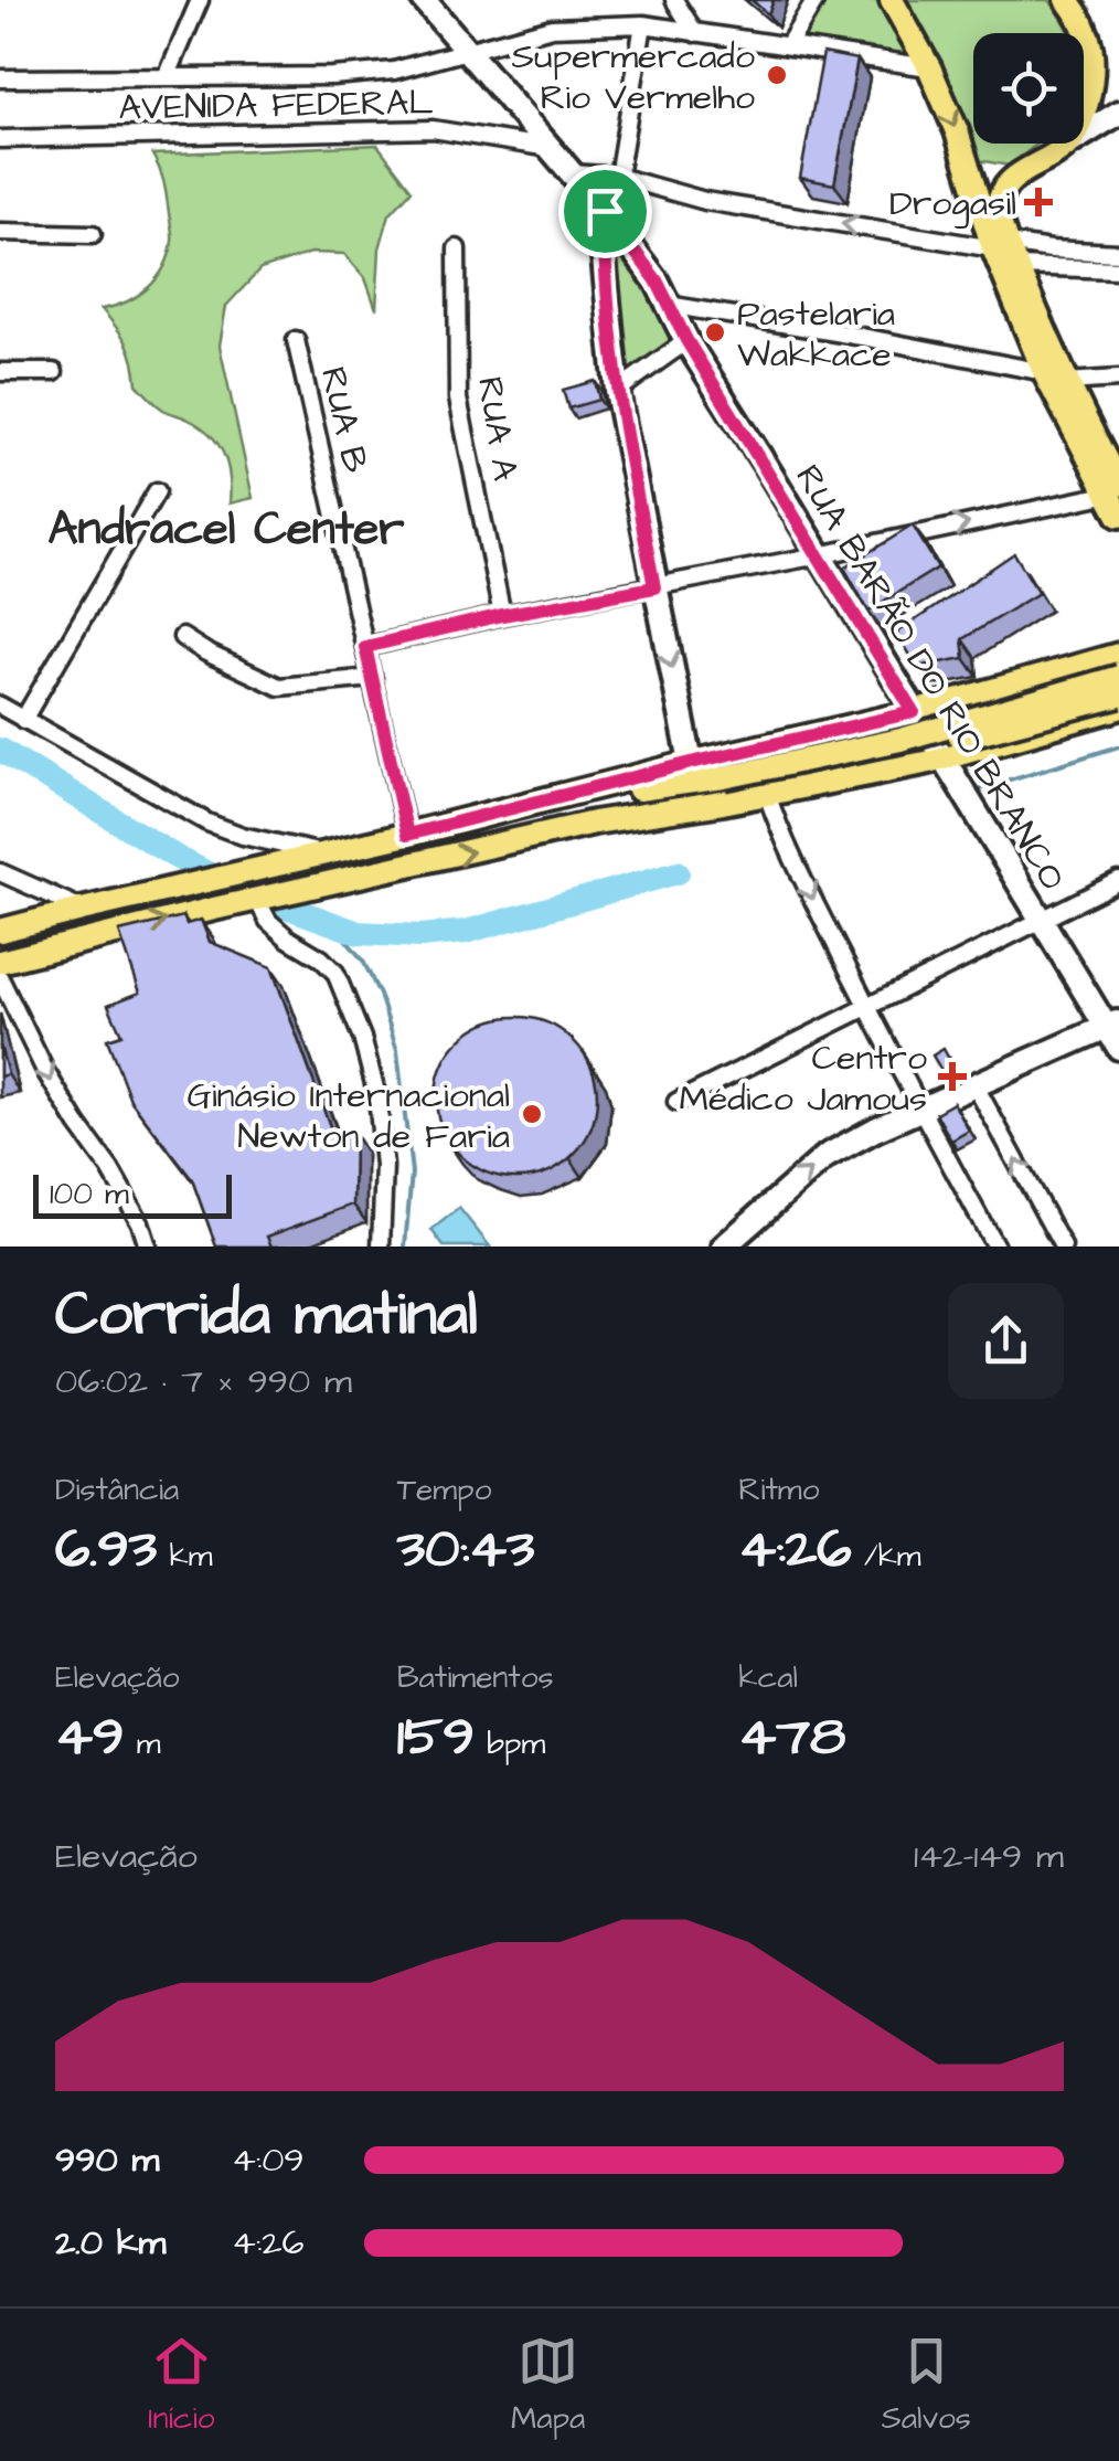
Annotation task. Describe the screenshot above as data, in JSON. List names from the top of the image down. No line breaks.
{"streets":{"main road":["RUA BARÃO DO RIO BRANCO"],"street":["AVENIDA FEDERAL","RUA B","RUA A"]},"crossings":[["AVENIDA FEDERAL","RUA BARÃO DO RIO BRANCO"]],"districts":["Andracel Center"],"places":{"other":["Supermercado Rio Vermelho","Pastelaria Wakkace","Ginásio Internacional Newton de Faria"],"health":["Drogasil","Centro Médico Jamous"]},"scale_bar":"100 m","page":{"scale":"100 m","heading":["Corrida matinal","06:02 · 7 × 990 m"],"stats":[["Distância","6.93 km"],["Tempo","30:43"],["Ritmo","4:26 /km"],["Elevação","49 m"],["Batimentos","159 bpm"],["kcal","478"]],"chart":["Elevação","142–149 m"],"list":[{"name":"990 m","note":"4:09"},{"name":"2.0 km","note":"4:26"}],"tabs":["Início","Mapa","Salvos"]}}
